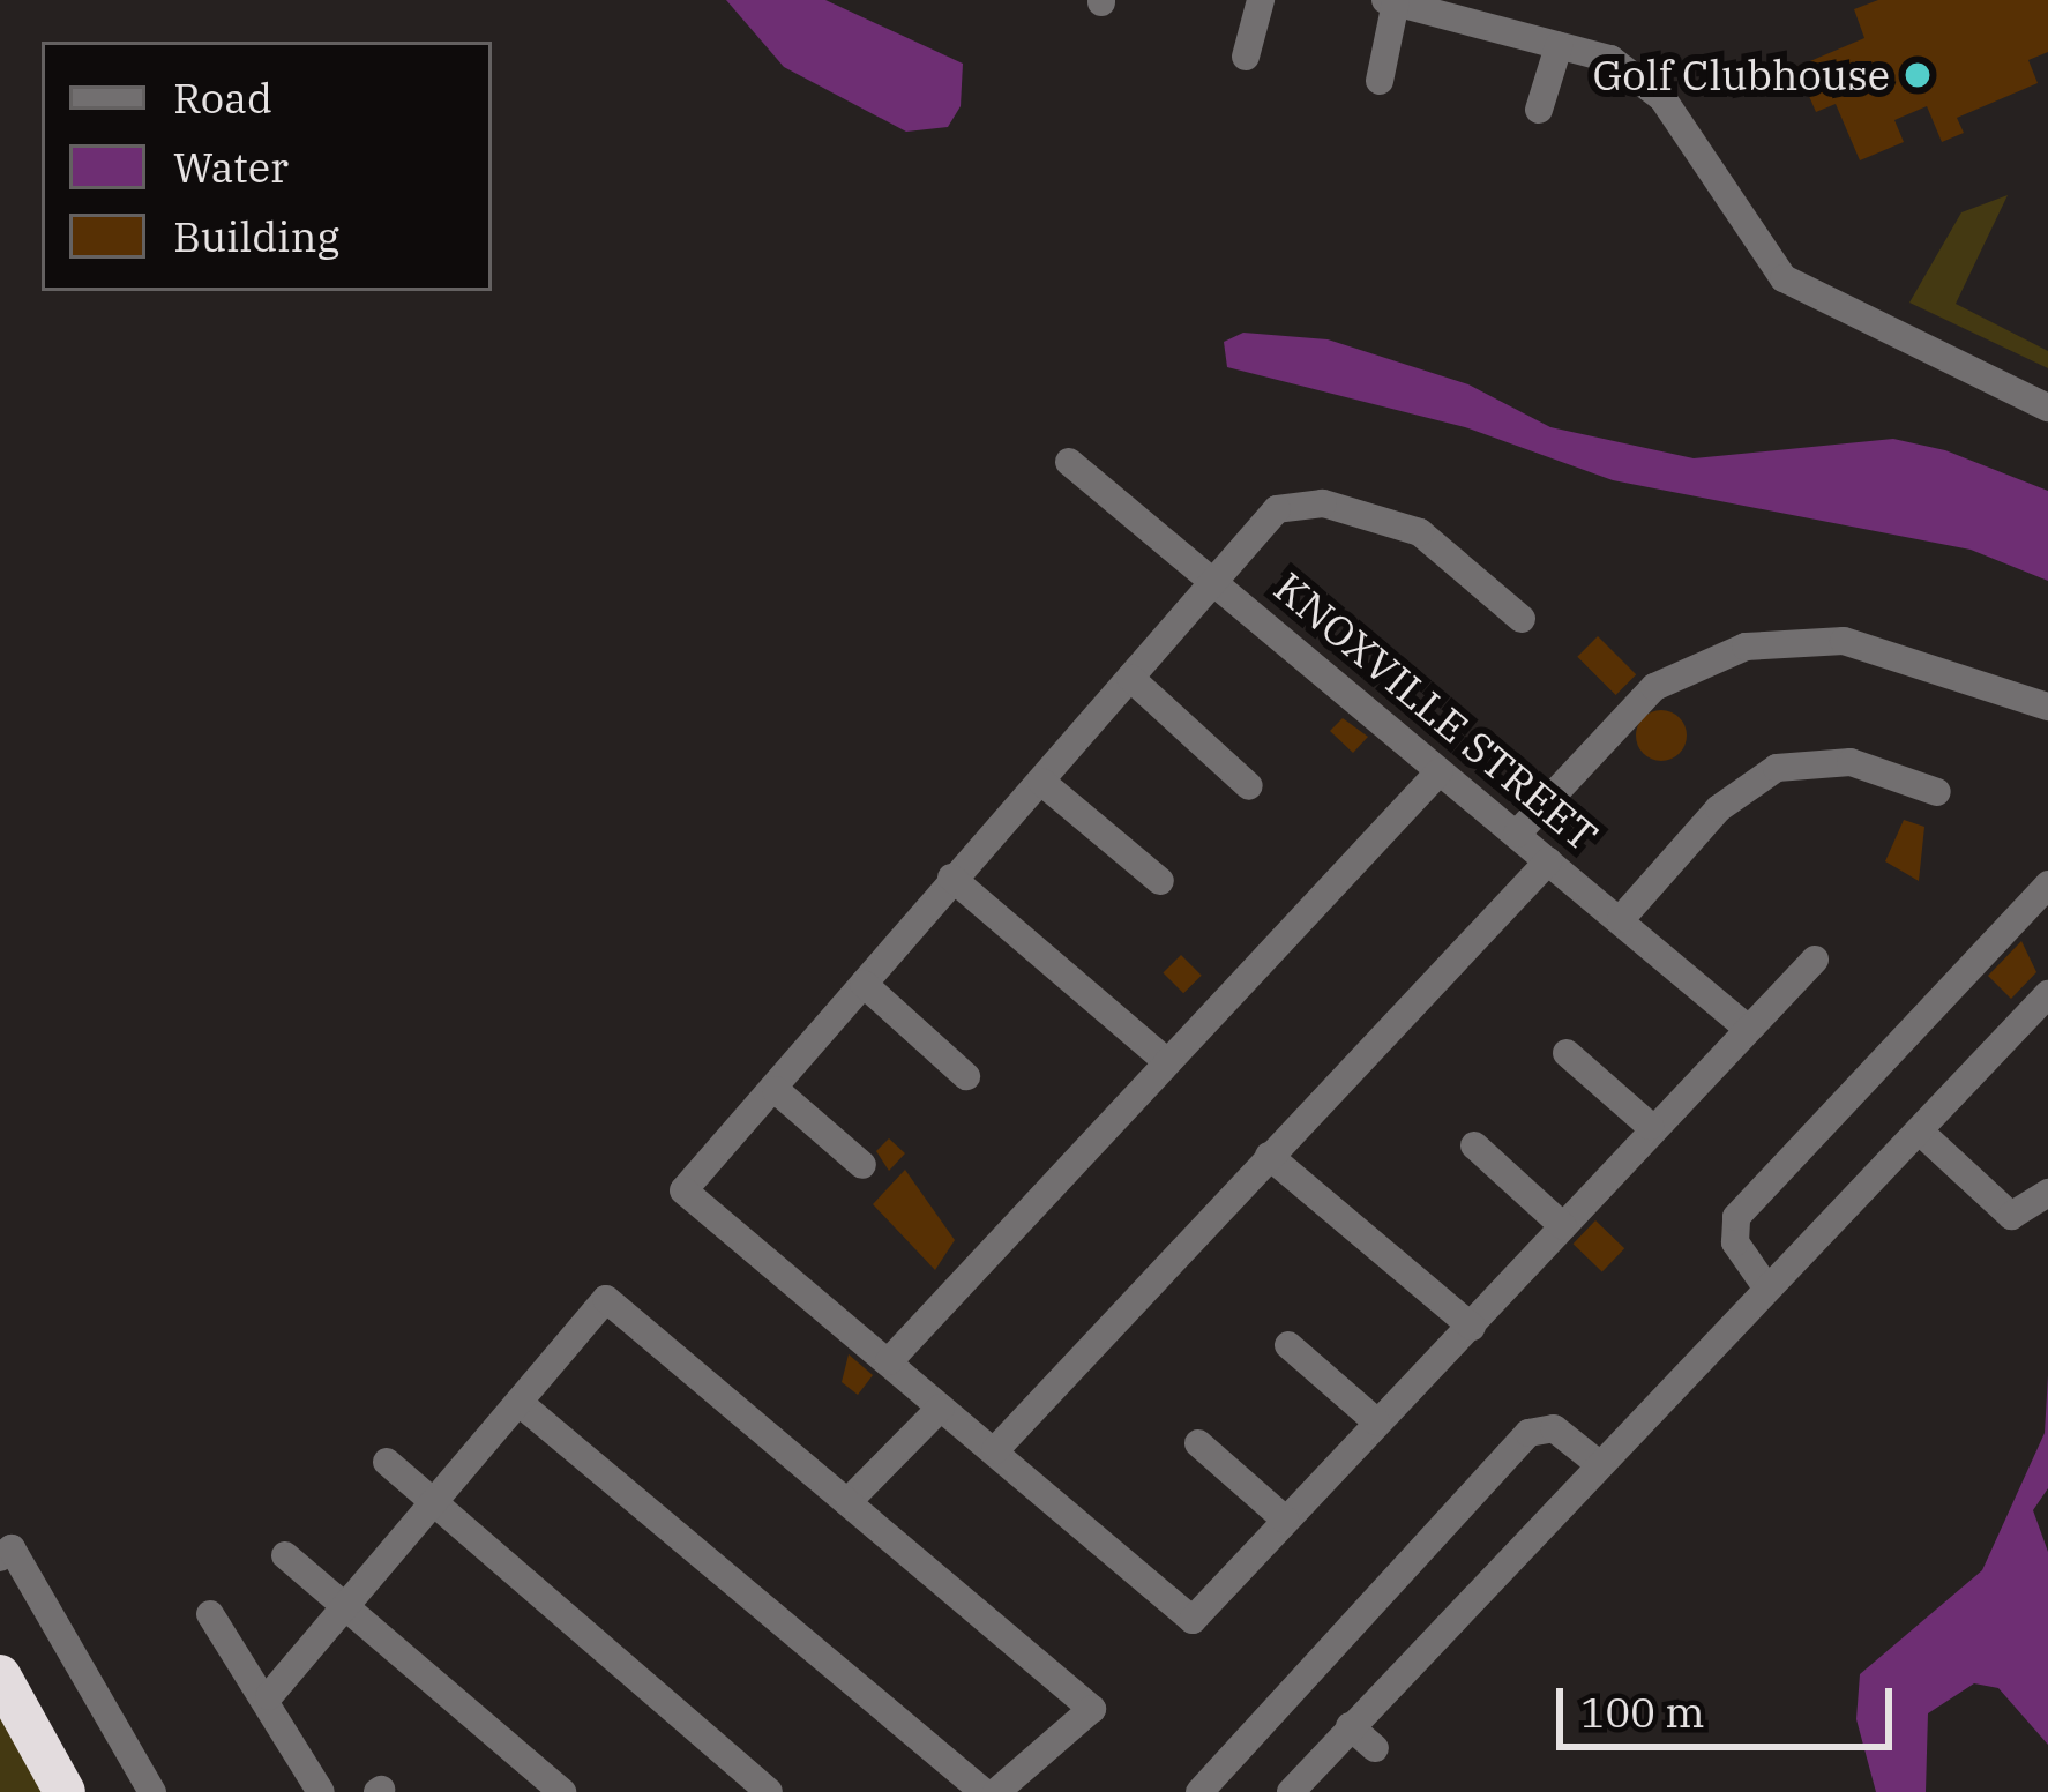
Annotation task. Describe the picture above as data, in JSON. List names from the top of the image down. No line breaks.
{"streets":{"street":["KNOXVILLE STREET"]},"places":["Golf Clubhouse"],"legend":["Road","Water","Building"],"scale_bar":"100 m"}
